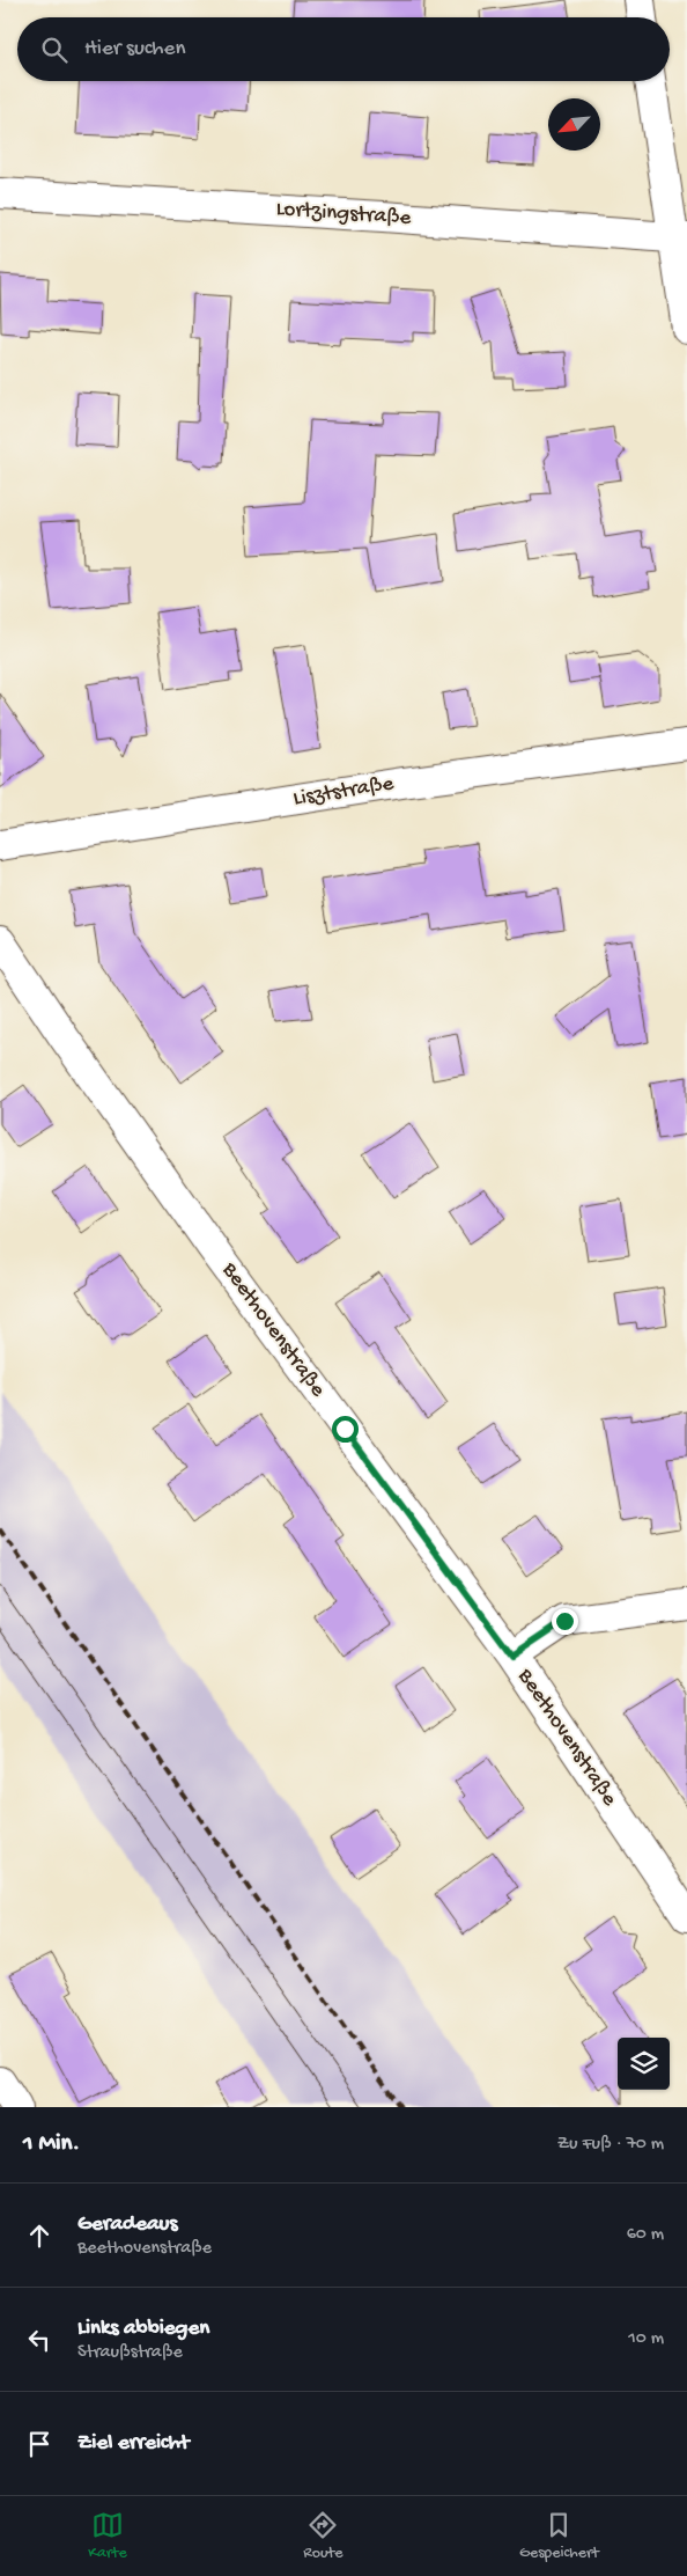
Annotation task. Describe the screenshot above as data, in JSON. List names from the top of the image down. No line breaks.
{"streets":{"street":["Lortzingstraße","Lisztstraße","Beethovenstraße"]},"north":"bottom left","page":{"search":"Hier suchen","heading":["1 Min.","Zu Fuß · 70 m"],"list":[["Geradeaus","Beethovenstraße","60 m"],["Links abbiegen","Straußstraße","10 m"],"Ziel erreicht"],"nav":["Karte","Route","Gespeichert"]}}
